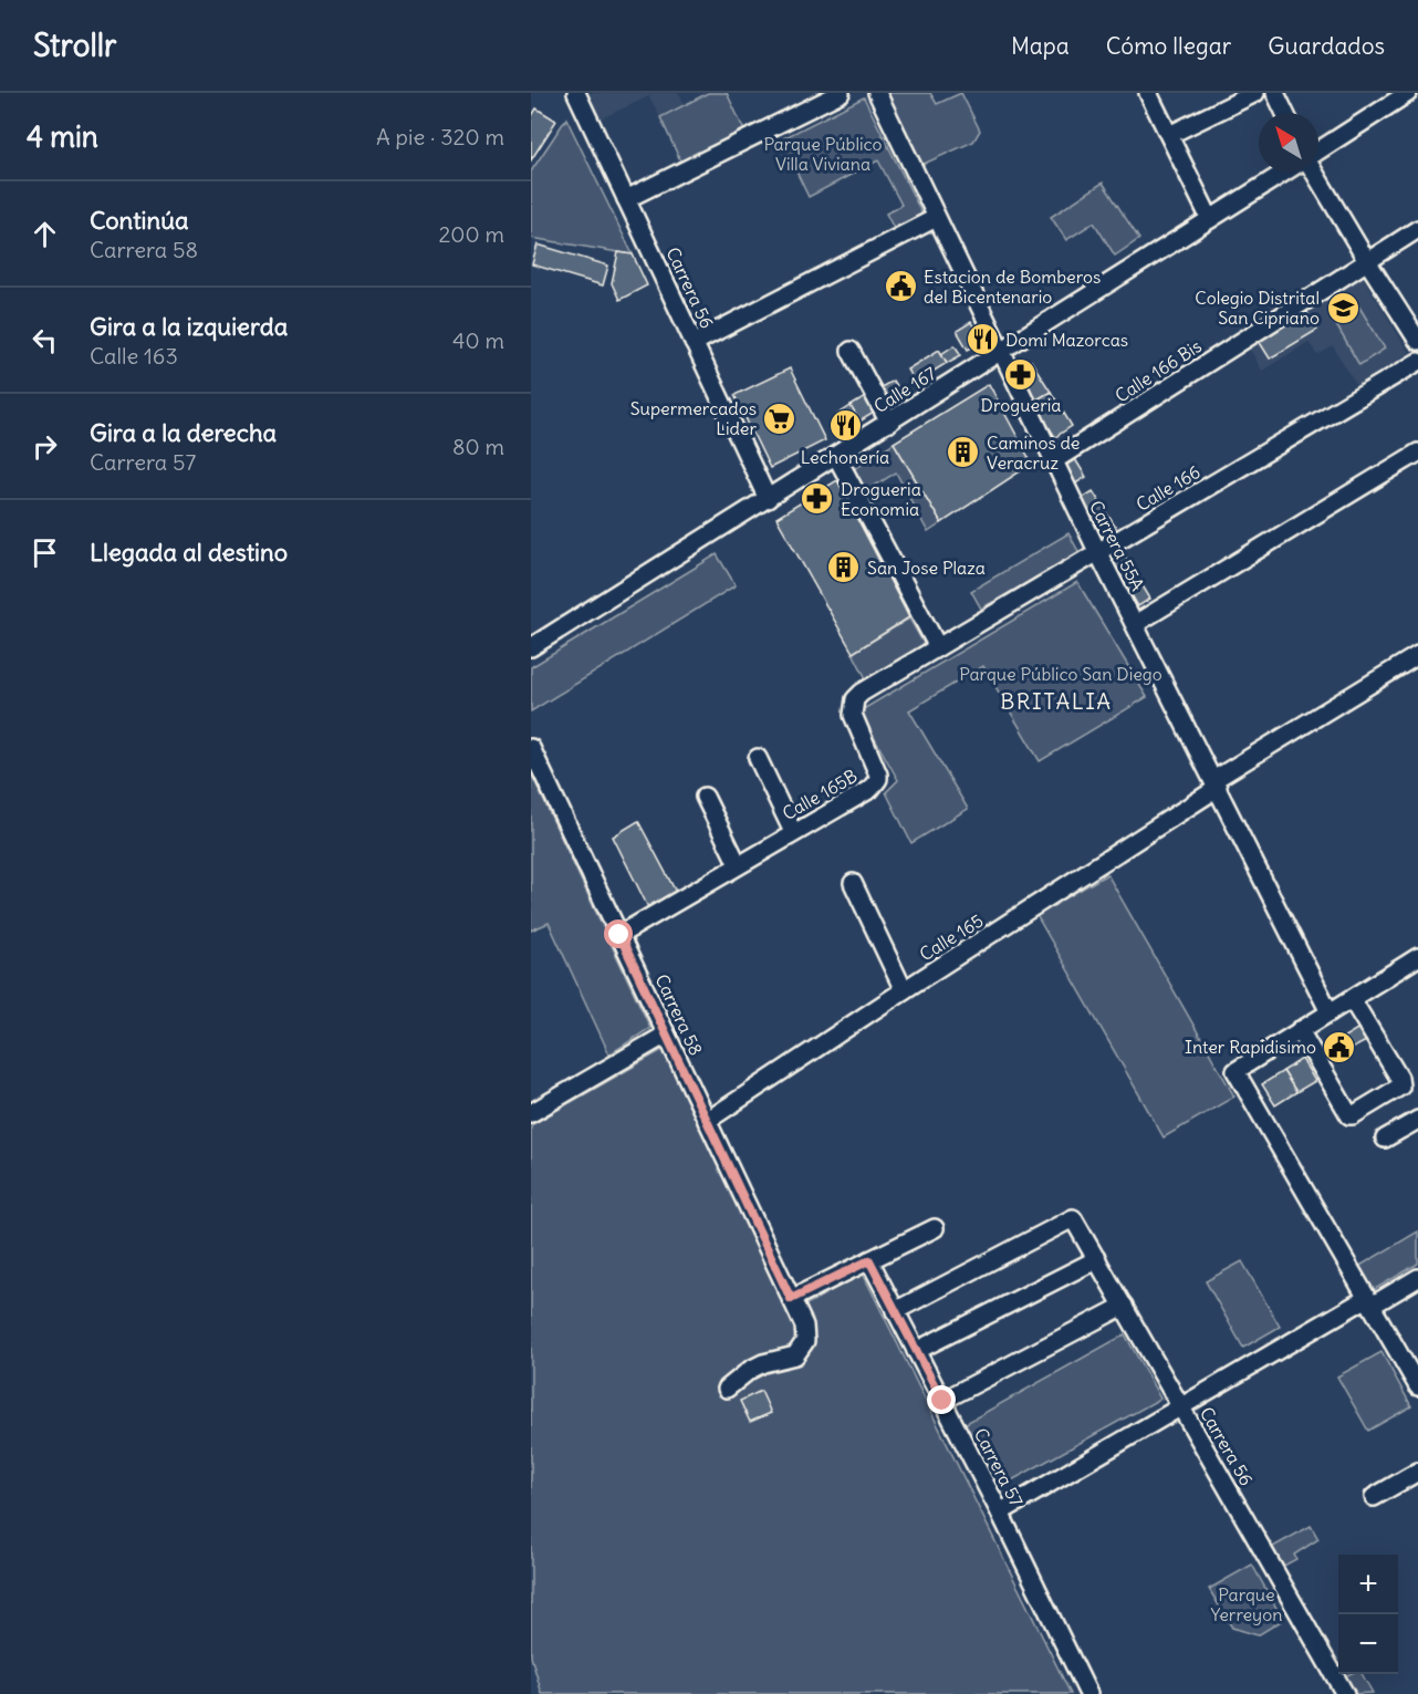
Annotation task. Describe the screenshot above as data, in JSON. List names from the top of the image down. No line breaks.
{"streets":{"street":["Carrera 56","Calle 166 Bis","Calle 167","Calle 166","Carrera 55A","Calle 165B","Calle 165","Carrera 58","Carrera 57"]},"crossings":[["Carrera 56","Calle 167"],["Carrera 56","Carrera 57"],["Calle 166 Bis","Carrera 55A"],["Calle 167","Carrera 55A"],["Calle 166","Carrera 55A"],["Calle 166","Calle 165B"],["Carrera 55A","Calle 165"],["Calle 165B","Carrera 58"],["Calle 165","Carrera 58"]],"districts":["BRITALIA"],"parks":["Parque Público Villa Viviana","Parque Público San Diego","Parque Yerreyon"],"places":{"public building":["Estacion de Bomberos del Bicentenario","Inter Rapidisimo"],"school or university":["Colegio Distrital San Cipriano"],"restaurant":["Domi Mazorcas","Lechonería"],"pharmacy":["Drogueria","Drogueria Economia"],"supermarket":["Supermercados Lider"],"building":["Caminos de Veracruz","San Jose Plaza"]},"north":"top left","page":{"header":"Strollr","nav":["Mapa","Cómo llegar","Guardados"],"heading":["4 min","A pie · 320 m"],"list":[["Continúa","Carrera 58","200 m"],["Gira a la izquierda","Calle 163","40 m"],["Gira a la derecha","Carrera 57","80 m"],"Llegada al destino"],"map_buttons":["+","−"]}}
